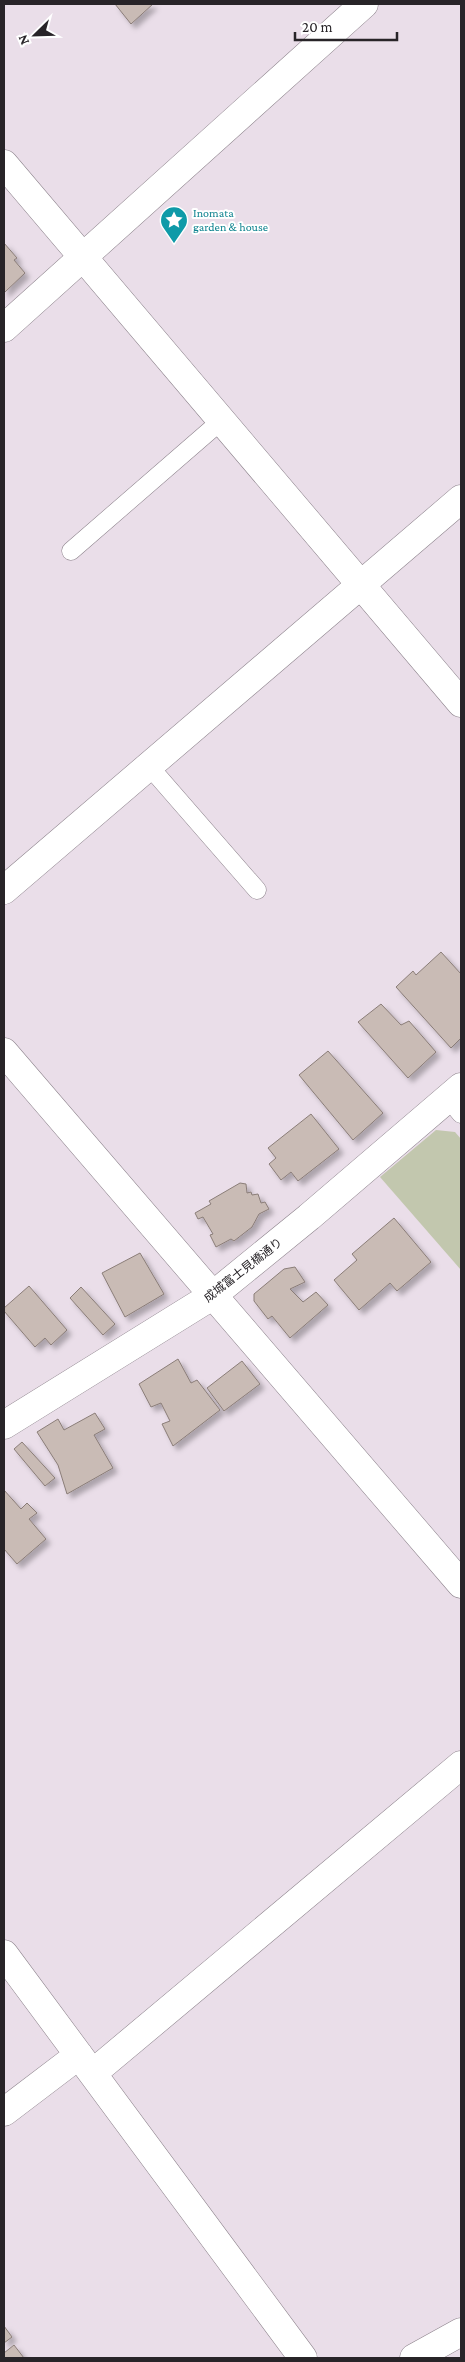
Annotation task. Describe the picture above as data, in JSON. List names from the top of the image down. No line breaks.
{"streets":{"street":["成城富士見橋通り"]},"places":{"place":["Inomata garden & house"]},"scale_bar":"20 m","north":"bottom left"}
